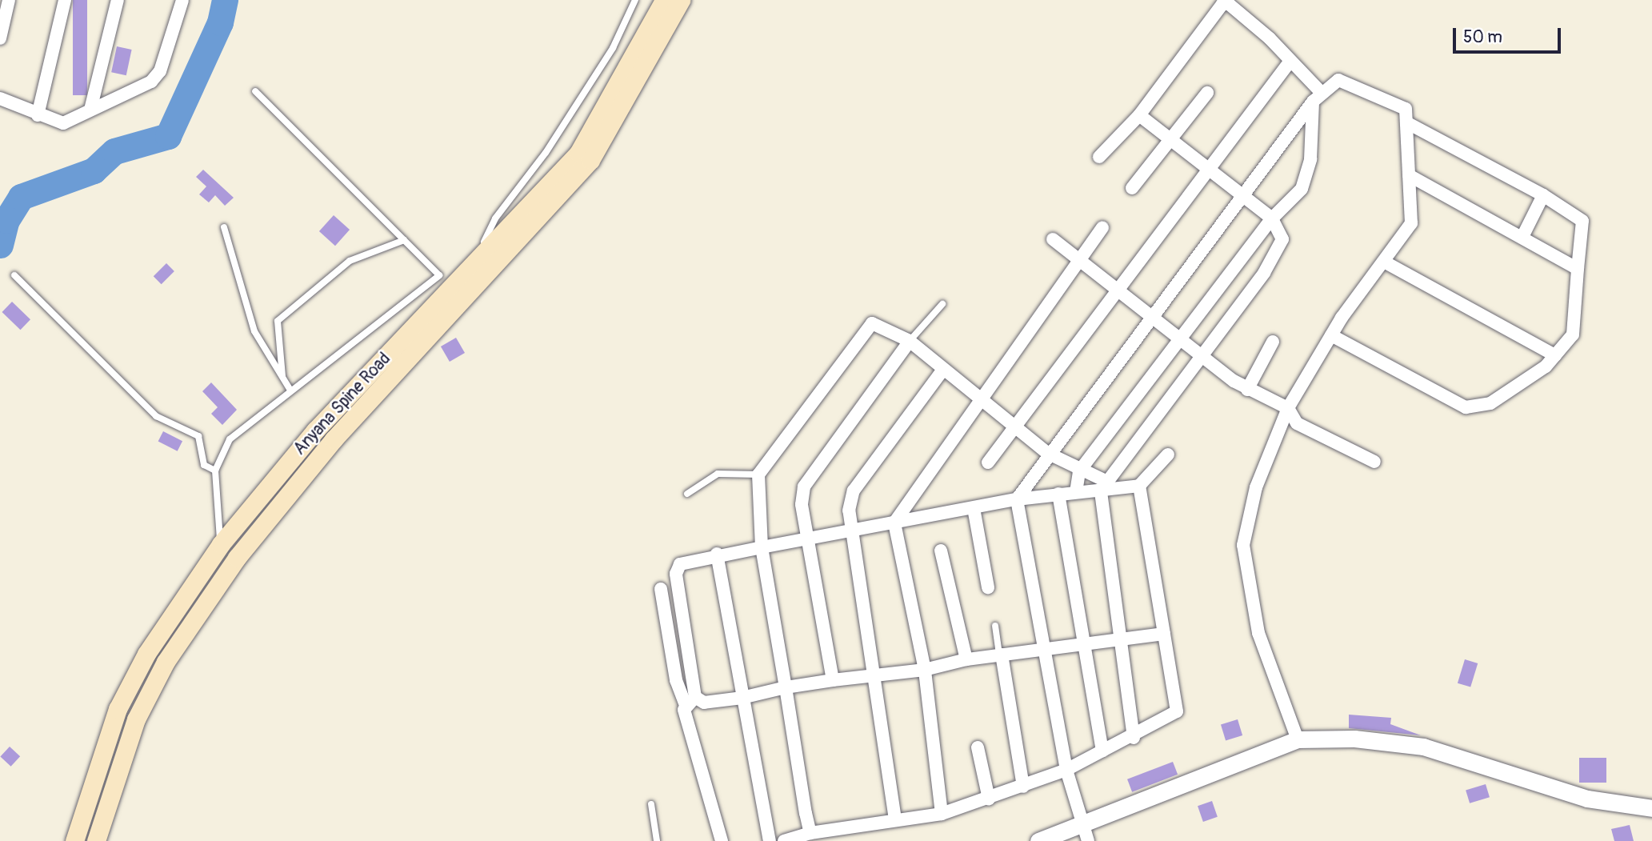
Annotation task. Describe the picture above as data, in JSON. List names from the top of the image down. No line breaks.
{"streets":{"main road":["Anyana Spine Road"]},"scale_bar":"50 m"}
